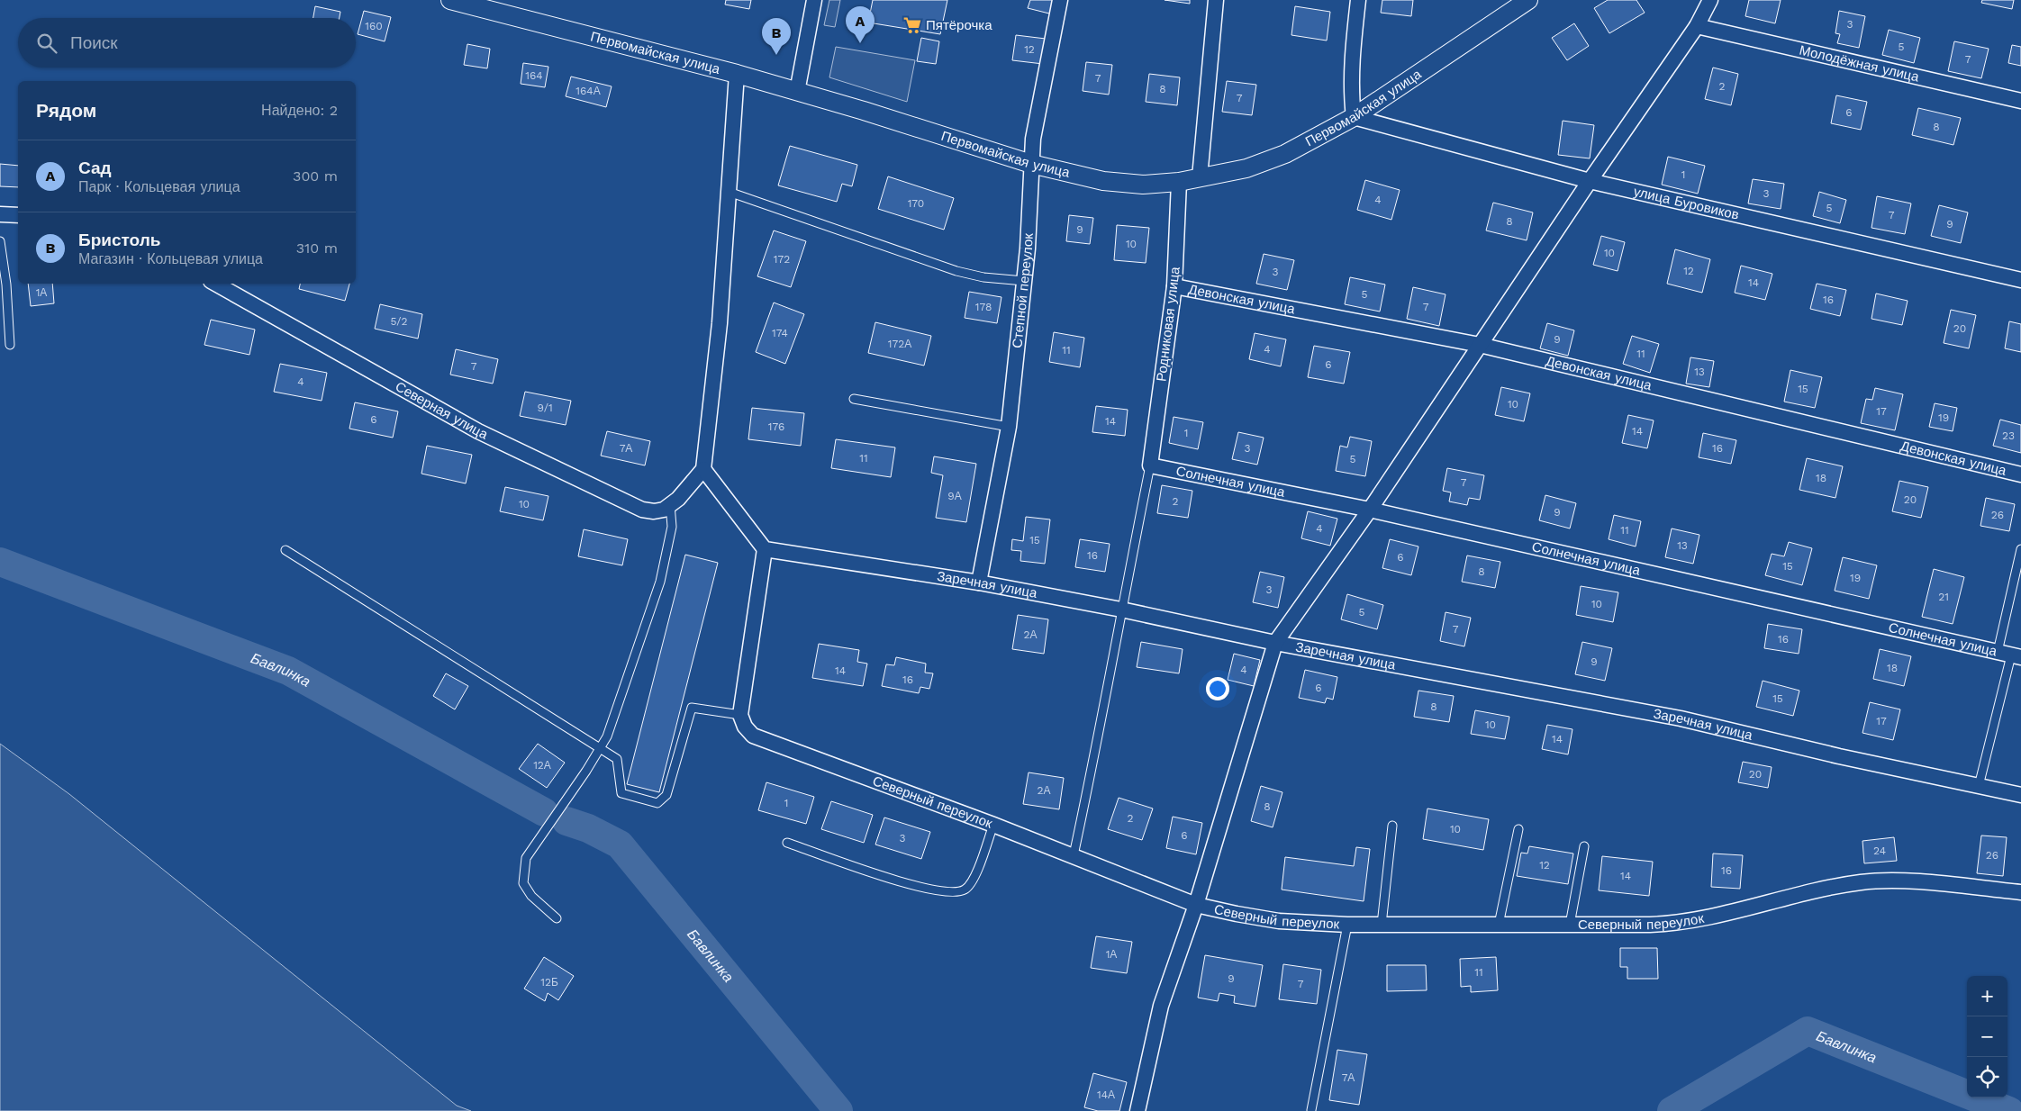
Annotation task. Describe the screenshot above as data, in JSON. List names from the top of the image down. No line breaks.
{"streets":{"street":["Первомайская улица","Молодёжная улица","улица Буровиков","Степной переулок","Девонская улица","Родниковая улица","Северная улица","Солнечная улица","Заречная улица","Северный переулок"]},"crossings":[["Первомайская улица","улица Буровиков"],["Первомайская улица","Степной переулок"],["Первомайская улица","Родниковая улица"],["Степной переулок","Заречная улица"],["Девонская улица","Родниковая улица"],["Родниковая улица","Солнечная улица"]],"water":["Бавлинка"],"places":{"supermarket":["Пятёрочка"]},"house_numbers":["3","160","5","12","7","164","7","2","8","164А","7","6","8","1","3","4","170","5","7","8","9","9","10","10","172","12","3","14","1А","5","16","178","7","5/2","20","174","9","172А","4","11","11","6","7","13","4","15","10","9/1","17","19","6","14","176","14","1","23","7А","3","16","11","5","18","7","9А","20","2","10","9","26","4","11","15","13","16","6","15","8","19","3","21","10","5","7","2А","16","9","18","4","14","16","6","15","8","17","10","14","12А","20","2А","1","8","2","10","6","3","24","26","12","16","14","1А","11","9","12Б","7","7А","14А"],"page":{"pins":["A","B"],"search":"Поиск","heading":["Рядом","Найдено: 2"],"list":[{"mark":"A","name":"Сад","note":"Парк · Кольцевая улица","value":"300 m"},{"mark":"B","name":"Бристоль","note":"Магазин · Кольцевая улица","value":"310 m"}],"map_buttons":["+","−"]}}
